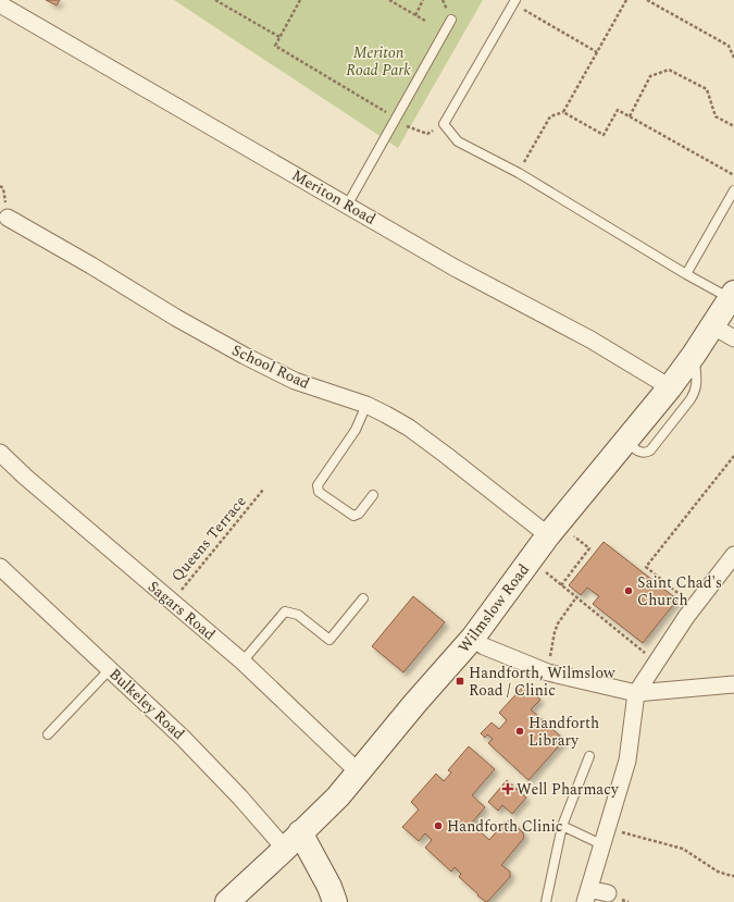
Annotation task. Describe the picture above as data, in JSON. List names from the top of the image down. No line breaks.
{"streets":{"main road":["Wilmslow Road"],"street":["Meriton Road","School Road","Sagars Road","Bulkeley Road"],"path":["Queens Terrace"]},"crossings":[["Meriton Road","Wilmslow Road"],["School Road","Wilmslow Road"],["Queens Terrace","Sagars Road"],["Wilmslow Road","Sagars Road"],["Wilmslow Road","Bulkeley Road"]],"parks":["Meriton Road Park"],"places":{"other":["Saint Chad's Church","Handforth Library","Handforth Clinic"],"transit":["Handforth, Wilmslow Road / Clinic"],"health":["Well Pharmacy"]}}
